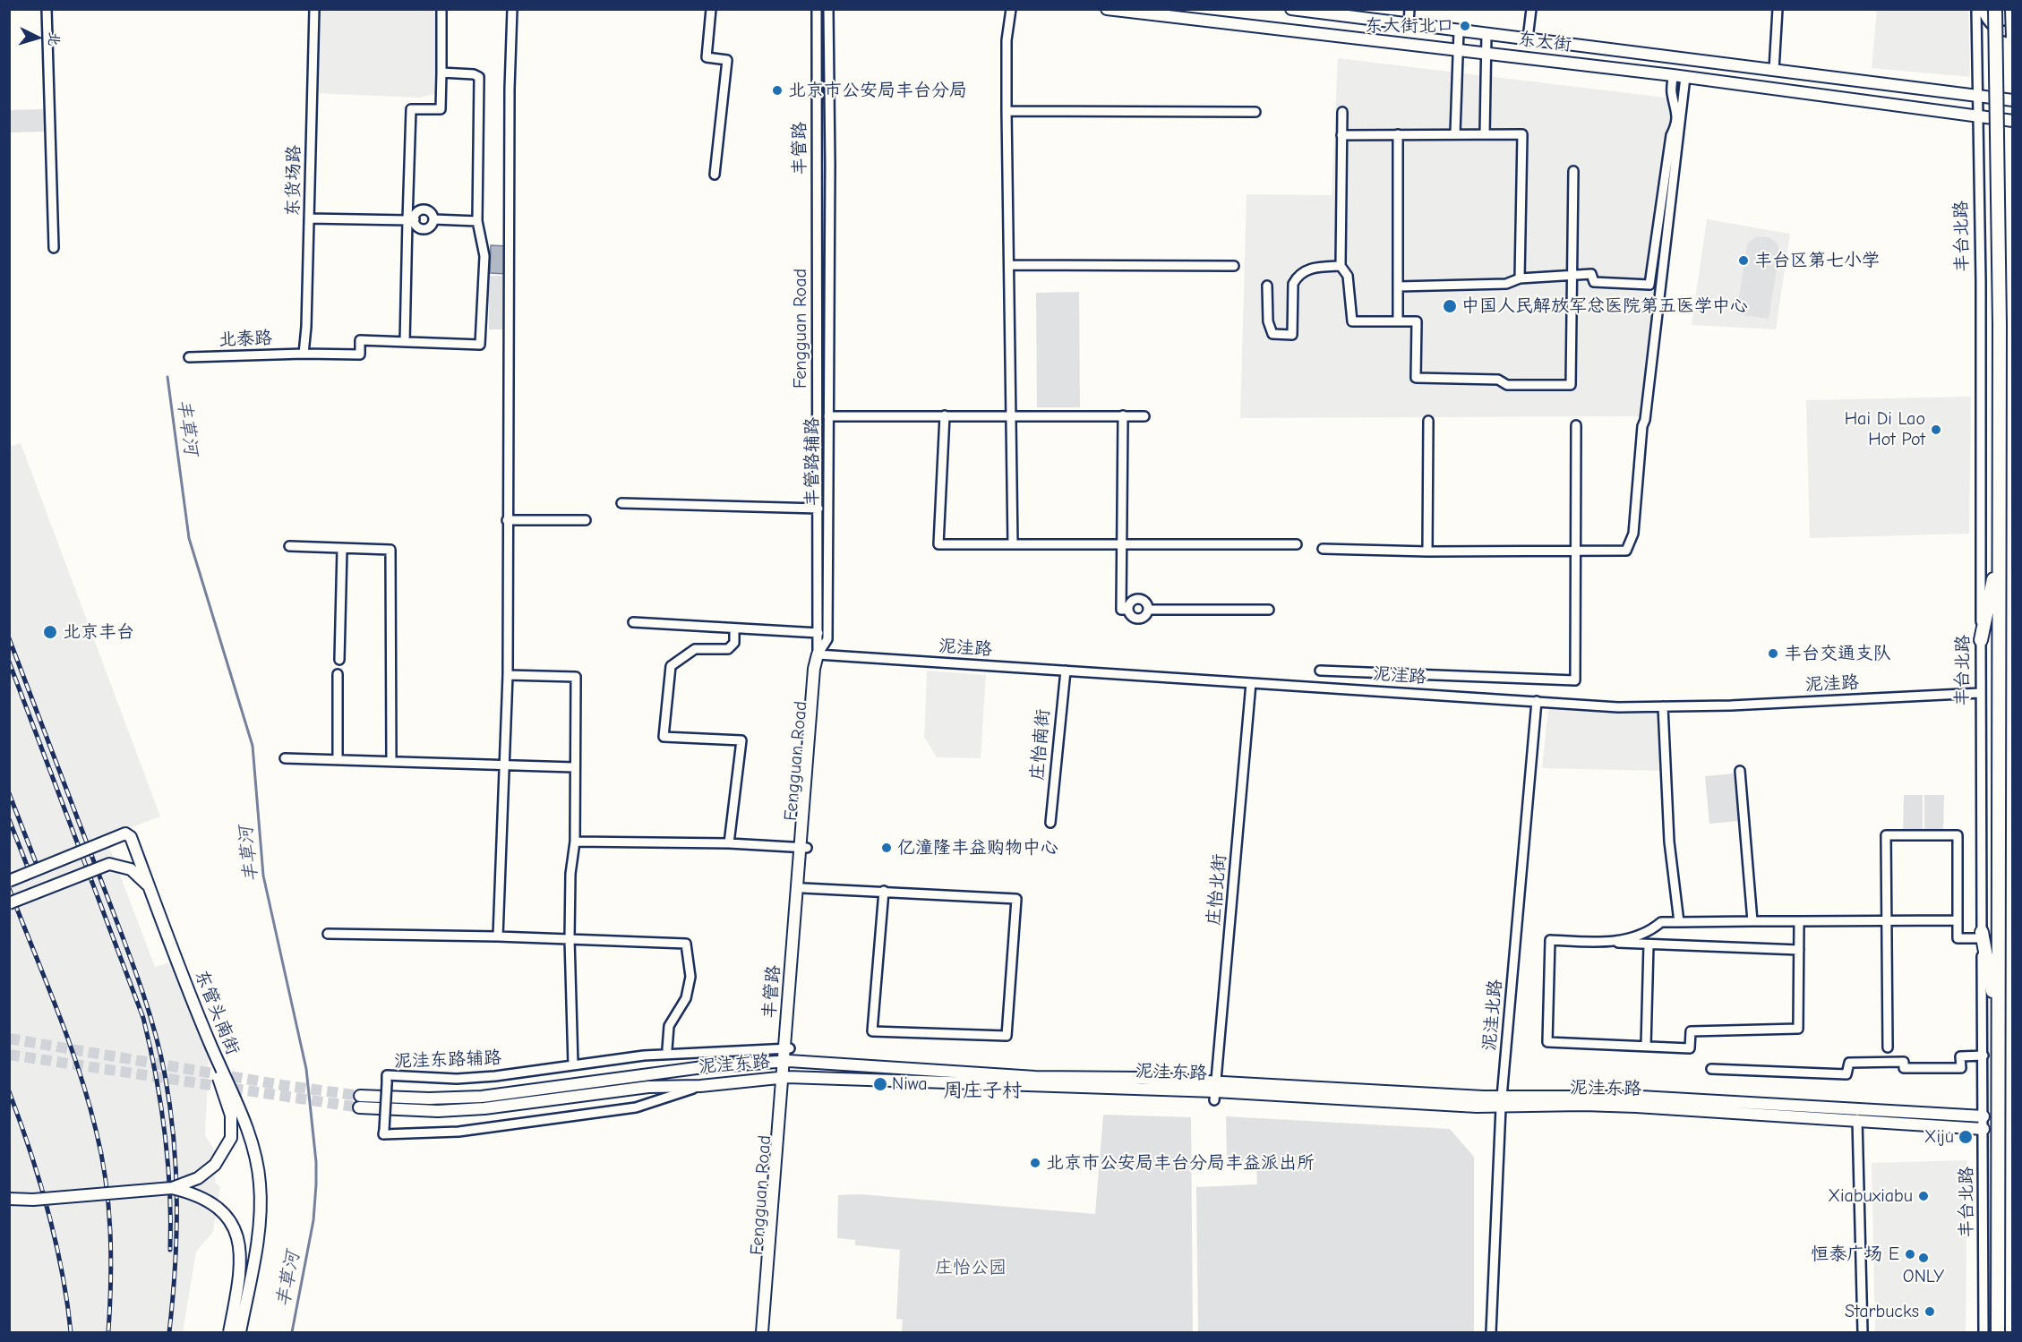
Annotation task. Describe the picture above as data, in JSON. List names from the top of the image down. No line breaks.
{"streets":{"highway":["丰台北路"],"main road":["东大街","丰管路","Fengguan Road","东管头南街","泥洼东路"],"street":["东货场路","北泰路","丰管路辅路","泥洼路","庄怡南街","庄怡北街","泥洼北路","泥洼东路辅路"]},"crossings":[["东大街","丰台北路"],["丰管路","Fengguan Road"],["丰管路","丰管路辅路"],["丰管路","泥洼路"],["丰管路","泥洼东路辅路"],["丰管路","泥洼东路"],["东货场路","北泰路"],["丰台北路","泥洼路"],["丰台北路","泥洼东路"],["Fengguan Road","丰管路辅路"],["Fengguan Road","泥洼路"],["Fengguan Road","泥洼东路"],["丰管路辅路","泥洼路"],["泥洼路","庄怡南街"],["泥洼路","庄怡北街"],["泥洼路","泥洼北路"],["庄怡北街","泥洼东路"],["泥洼北路","泥洼东路"],["泥洼东路辅路","泥洼东路"]],"districts":["周庄子村"],"water":["丰草河"],"parks":["庄怡公园"],"places":["东大街北口","北京市公安局丰台分局","丰台区第七小学","中国人民解放军总医院第五医学中心","Hai Di Lao Hot Pot","北京丰台","丰台交通支队","亿潼隆丰益购物中心","Niwa","Xiju","北京市公安局丰台分局丰益派出所","Xiabuxiabu","恒泰广场 E","ONLY","Starbucks"],"north":"right"}
